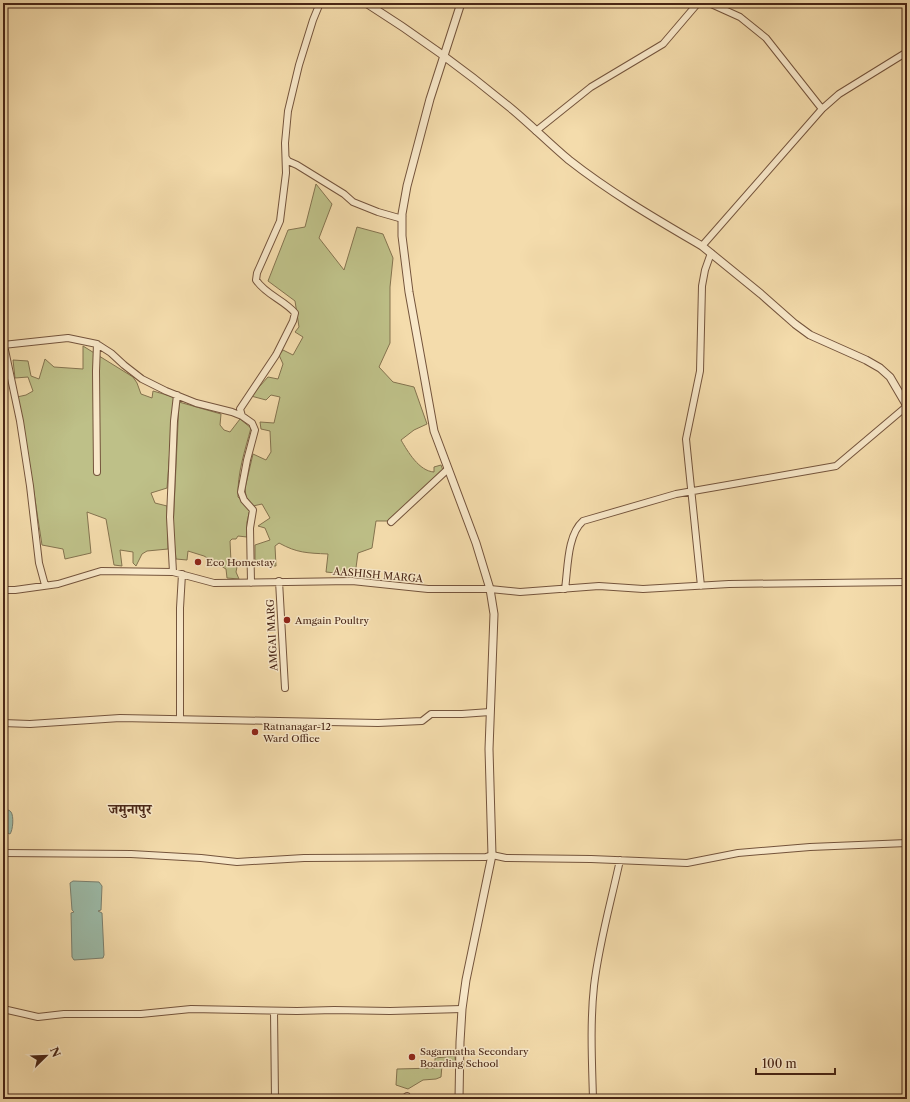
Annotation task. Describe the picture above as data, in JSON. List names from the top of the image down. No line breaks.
{"streets":{"street":["AASHISH MARGA","AMGAI MARG"]},"crossings":[["AASHISH MARGA","AMGAI MARG"]],"districts":["जमुनापुर"],"places":["Eco Homestay","Amgain Poultry","Ratnanagar-12 Ward Office","Sagarmatha Secondary Boarding School"],"scale_bar":"100 m","north":"top right"}
